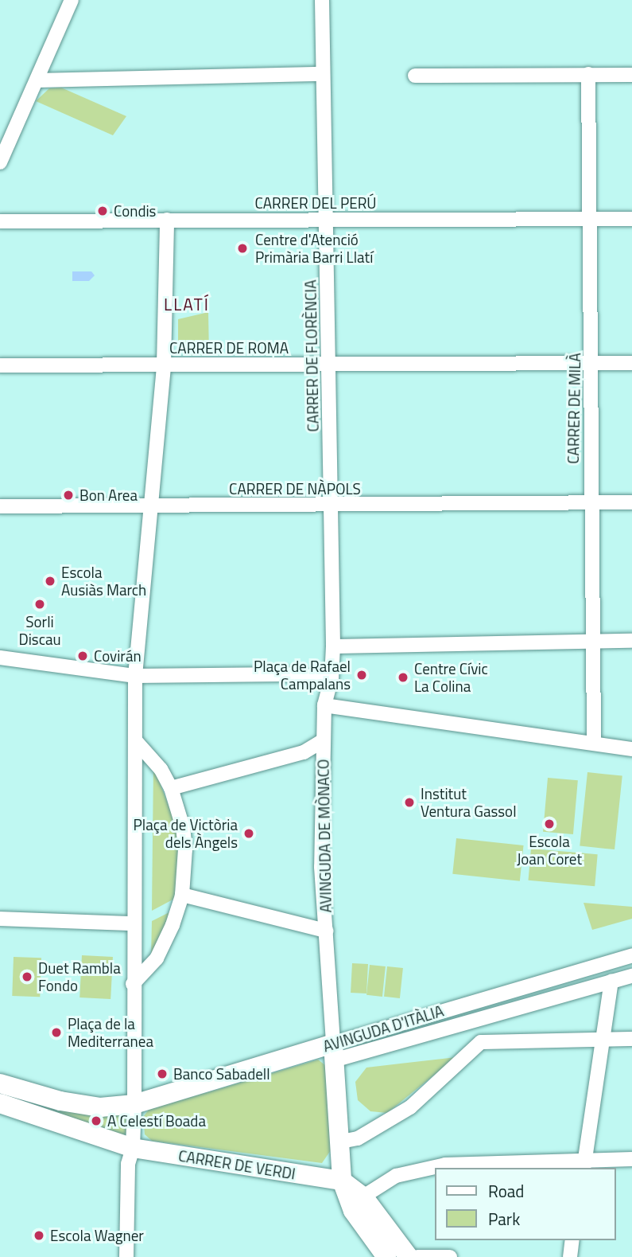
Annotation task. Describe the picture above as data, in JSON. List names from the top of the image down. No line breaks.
{"streets":{"street":["CARRER DEL PERÚ","CARRER DE ROMA","CARRER DE FLORÈNCIA","CARRER DE MILÀ","CARRER DE NÀPOLS","AVINGUDA DE MÒNACO","AVINGUDA D'ITÀLIA","CARRER DE VERDI"]},"crossings":[["CARRER DEL PERÚ","CARRER DE FLORÈNCIA"],["CARRER DEL PERÚ","CARRER DE MILÀ"],["CARRER DE ROMA","CARRER DE FLORÈNCIA"],["CARRER DE ROMA","CARRER DE MILÀ"],["CARRER DE FLORÈNCIA","CARRER DE NÀPOLS"],["CARRER DE FLORÈNCIA","AVINGUDA DE MÒNACO"],["CARRER DE MILÀ","CARRER DE NÀPOLS"],["AVINGUDA DE MÒNACO","AVINGUDA D'ITÀLIA"],["AVINGUDA DE MÒNACO","CARRER DE VERDI"]],"districts":["LLATÍ"],"places":["Condis","Centre d'Atenció Primària Barri Llatí","Bon Area","Escola Ausiàs March","Sorli Discau","Covirán","Plaça de Rafael Campalans","Centre Cívic La Colina","Institut Ventura Gassol","Escola Joan Coret","Plaça de Victòria dels Àngels","Duet Rambla Fondo","Plaça de la Mediterranea","Banco Sabadell","A Celestí Boada","Escola Wagner"],"legend":["Road","Park"]}
